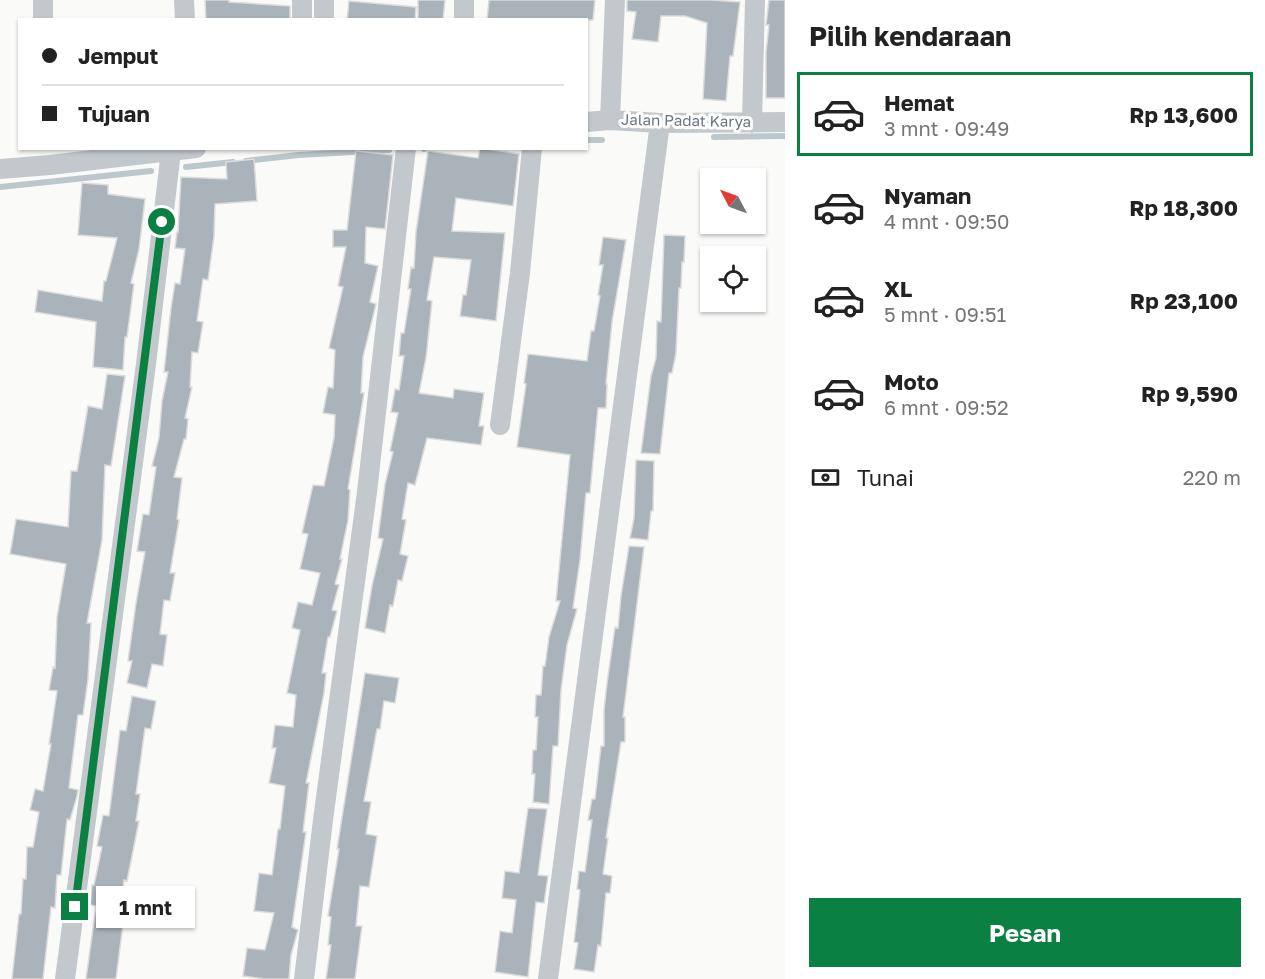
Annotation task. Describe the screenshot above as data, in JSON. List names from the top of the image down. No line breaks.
{"streets":{"street":["Jalan Padat Karya"]},"north":"top left","page":{"heading":"Pilih kendaraan","banner":["Jemput","Tujuan"],"list":[{"name":"Hemat","note":"3 mnt · 09:49","value":"Rp 13,600"},{"name":"Nyaman","note":"4 mnt · 09:50","value":"Rp 18,300"},{"name":"XL","note":"5 mnt · 09:51","value":"Rp 23,100"},{"name":"Moto","note":"6 mnt · 09:52","value":"Rp 9,590"}],"pay":["Tunai","220 m"],"bubble":"1 mnt","buttons":"Pesan"}}
